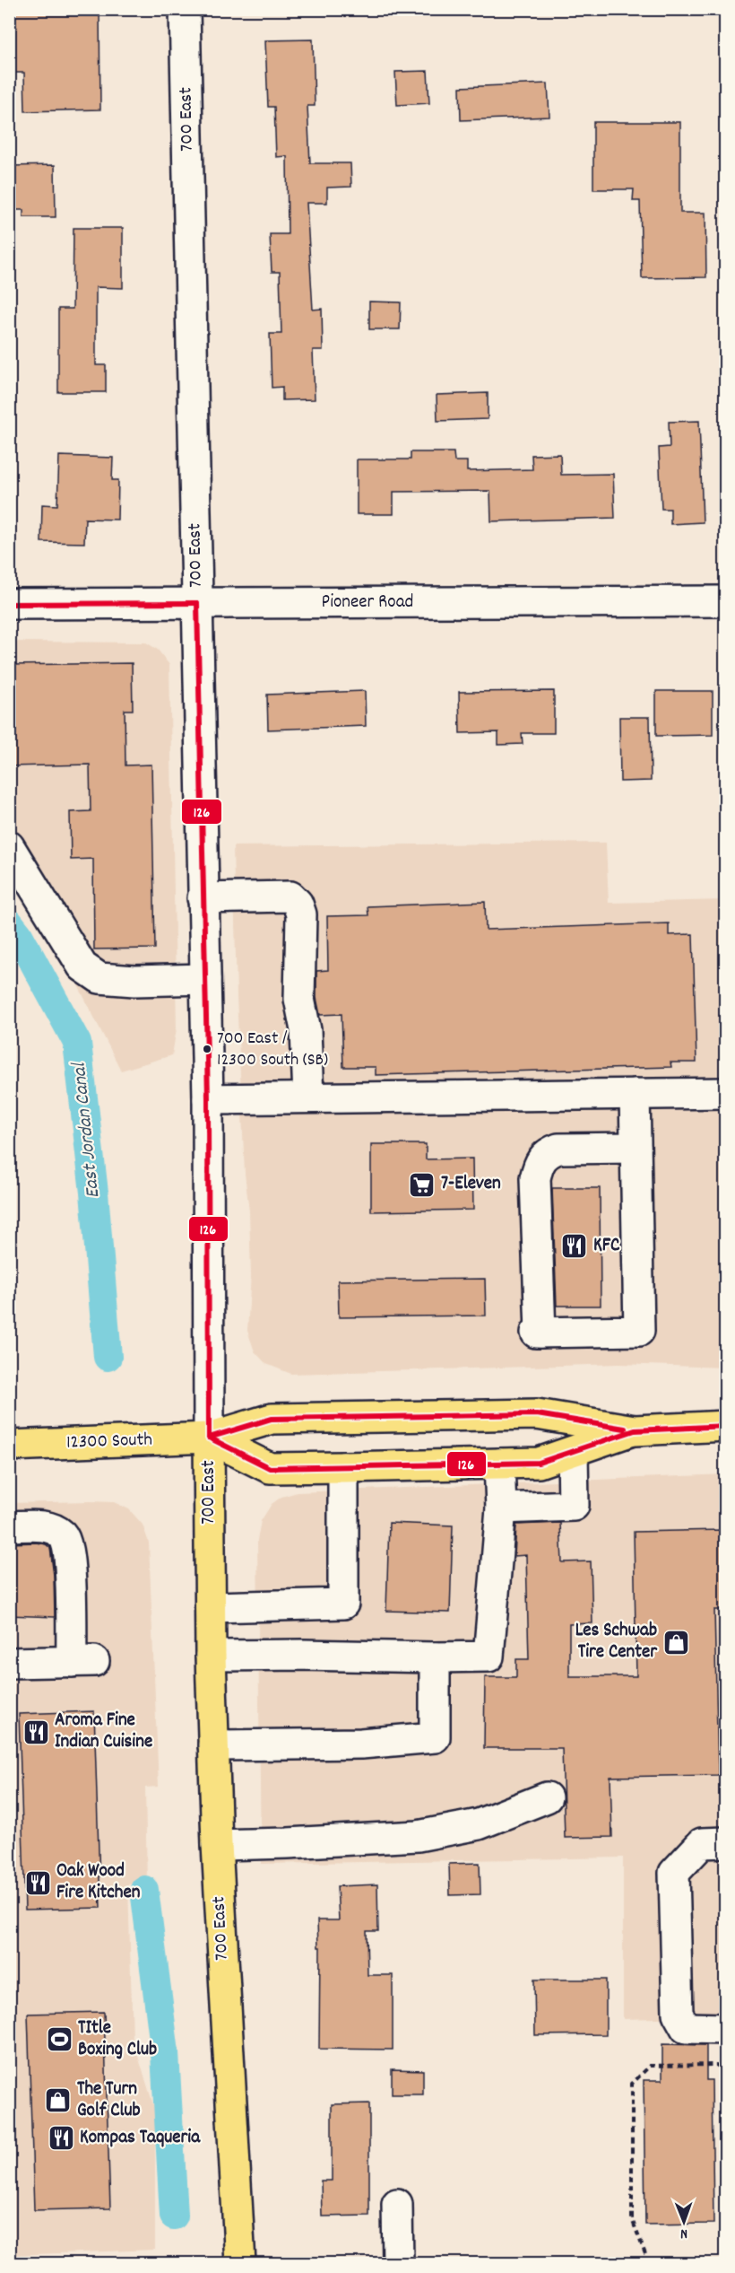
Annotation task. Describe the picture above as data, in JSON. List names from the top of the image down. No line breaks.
{"streets":{"main road":["700 East","12300 South"],"street":["Pioneer Road"]},"crossings":[["700 East","Pioneer Road"],["700 East","12300 South"]],"water":["East Jordan Canal"],"places":{"other":["700 East / 12300 South (SB)"],"supermarket":["7-Eleven"],"restaurant":["KFC","Aroma Fine Indian Cuisine","Oak Wood Fire Kitchen","Kompas Taqueria"],"shop":["Les Schwab Tire Center","The Turn Golf Club"],"sports":["TItle Boxing Club"]},"lines":["transit line 126"],"north":"bottom"}
